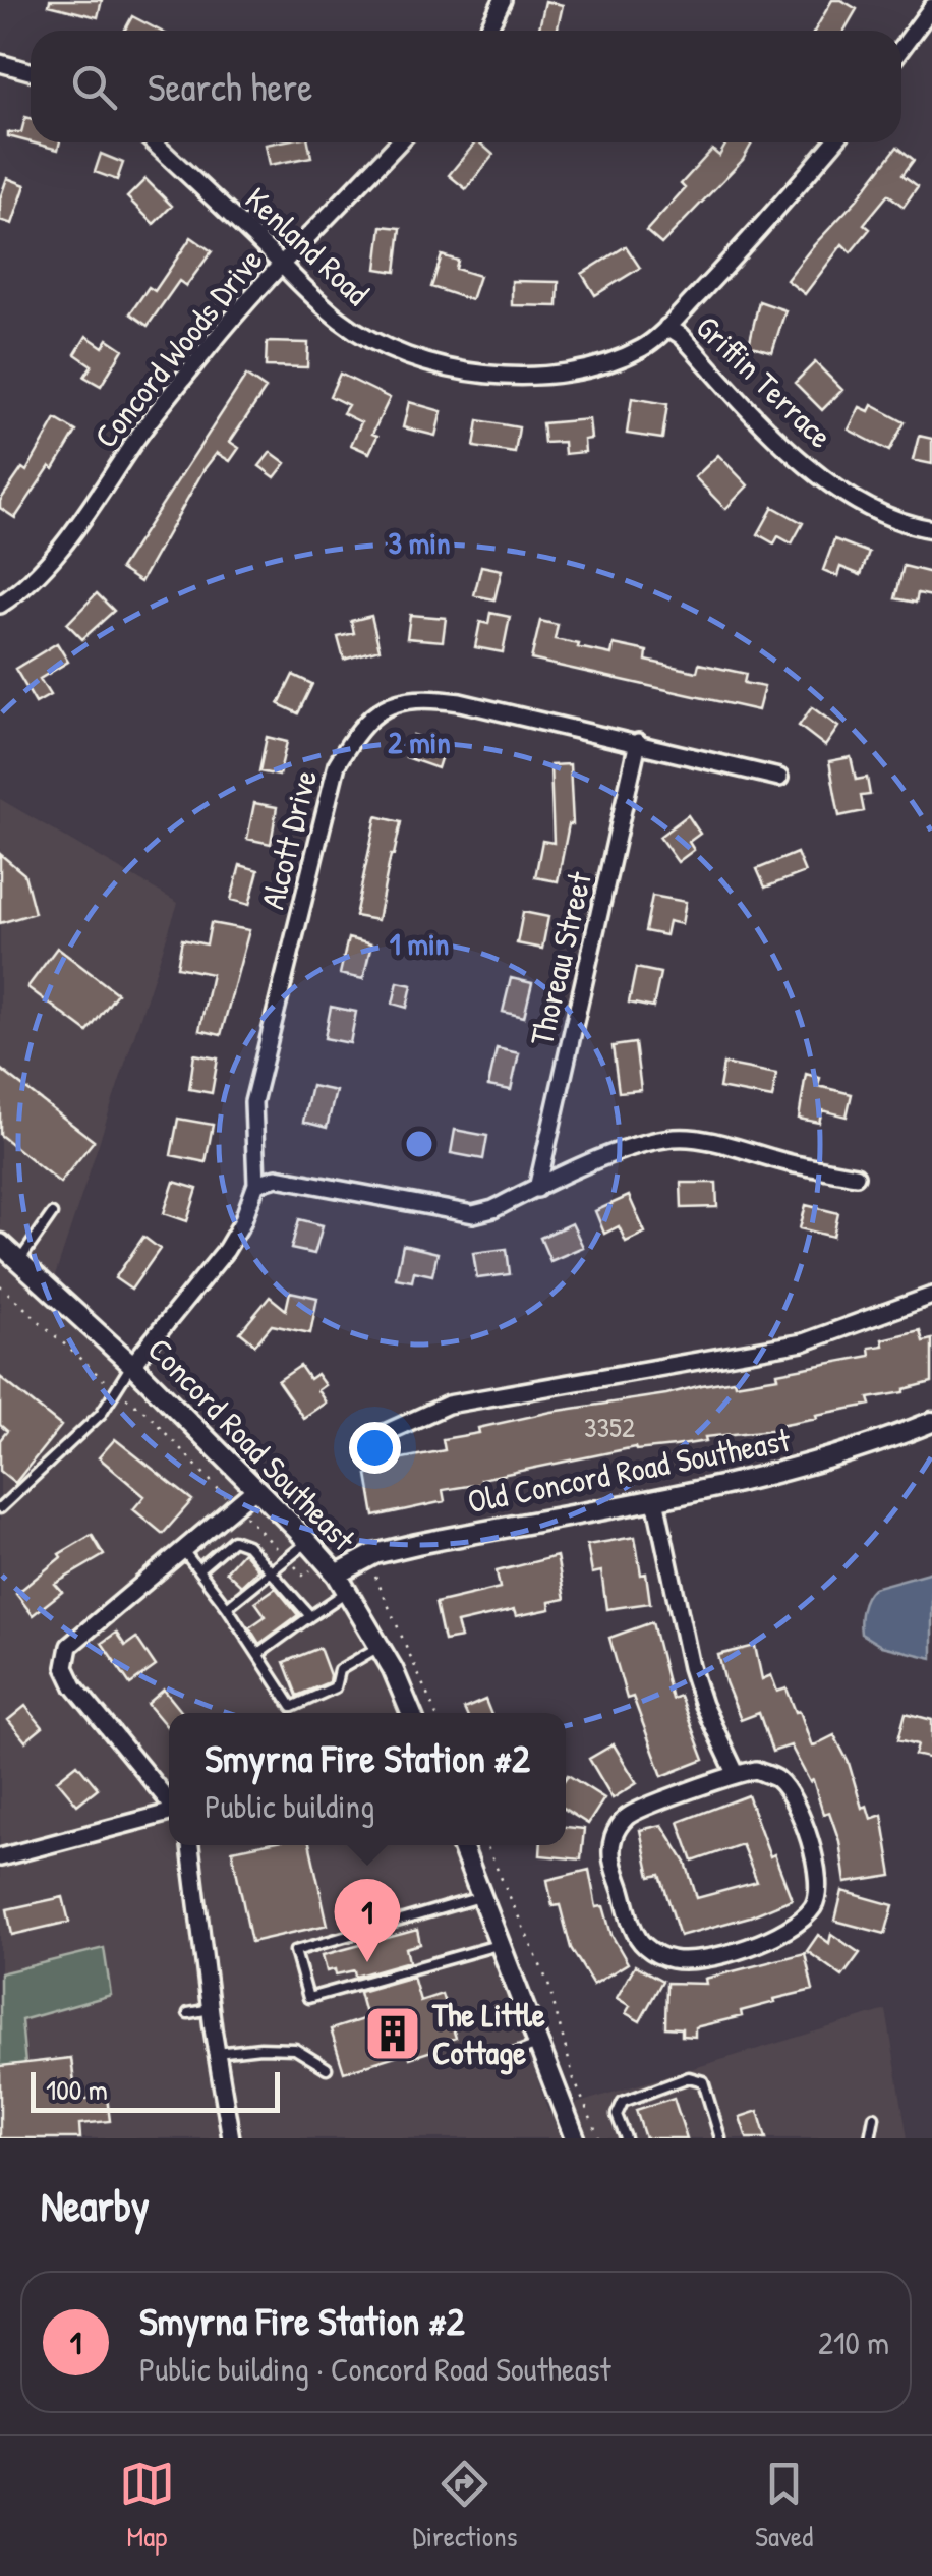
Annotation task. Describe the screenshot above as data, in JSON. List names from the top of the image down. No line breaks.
{"streets":{"street":["Kenland Road","Concord Woods Drive","Griffin Terrace","Alcott Drive","Thoreau Street","Concord Road Southeast","Old Concord Road Southeast"]},"crossings":[["Kenland Road","Concord Woods Drive"],["Kenland Road","Griffin Terrace"],["Alcott Drive","Thoreau Street"],["Alcott Drive","Concord Road Southeast"],["Concord Road Southeast","Old Concord Road Southeast"]],"places":{"building":["The Little Cottage"]},"house_numbers":["3352"],"scale_bar":"100 m","page":{"search":"Search here","popup":["Smyrna Fire Station #2","Public building"],"pins":"1","scale":"100 m","heading":"Nearby","list":[{"mark":"1","name":"Smyrna Fire Station #2","note":"Public building · Concord Road Southeast","value":"210 m"}],"nav":["Map","Directions","Saved"]},"rings":["3 min","2 min","1 min"]}
